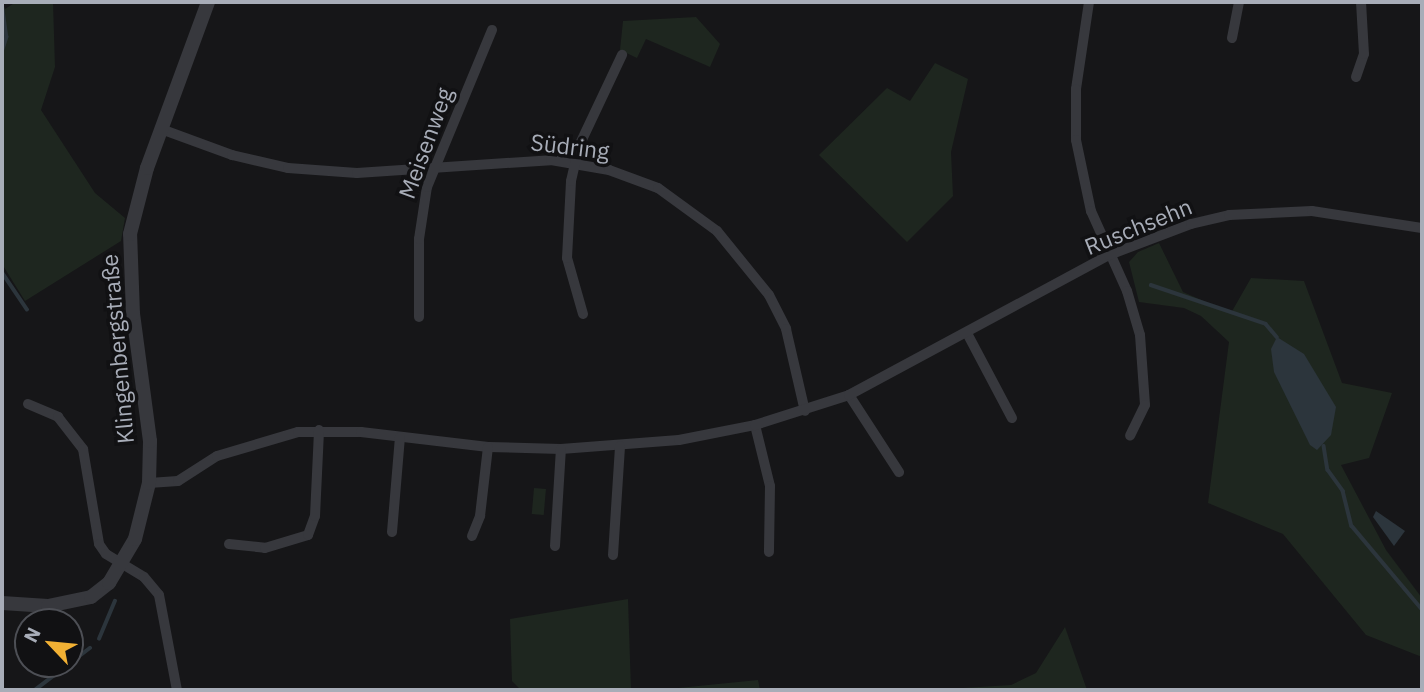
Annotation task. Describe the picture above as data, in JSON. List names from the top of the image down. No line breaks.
{"streets":{"street":["Meisenweg","Südring","Ruschsehn","Klingenbergstraße"]},"crossings":[["Meisenweg","Südring"],["Südring","Klingenbergstraße"]],"north":"top left"}
